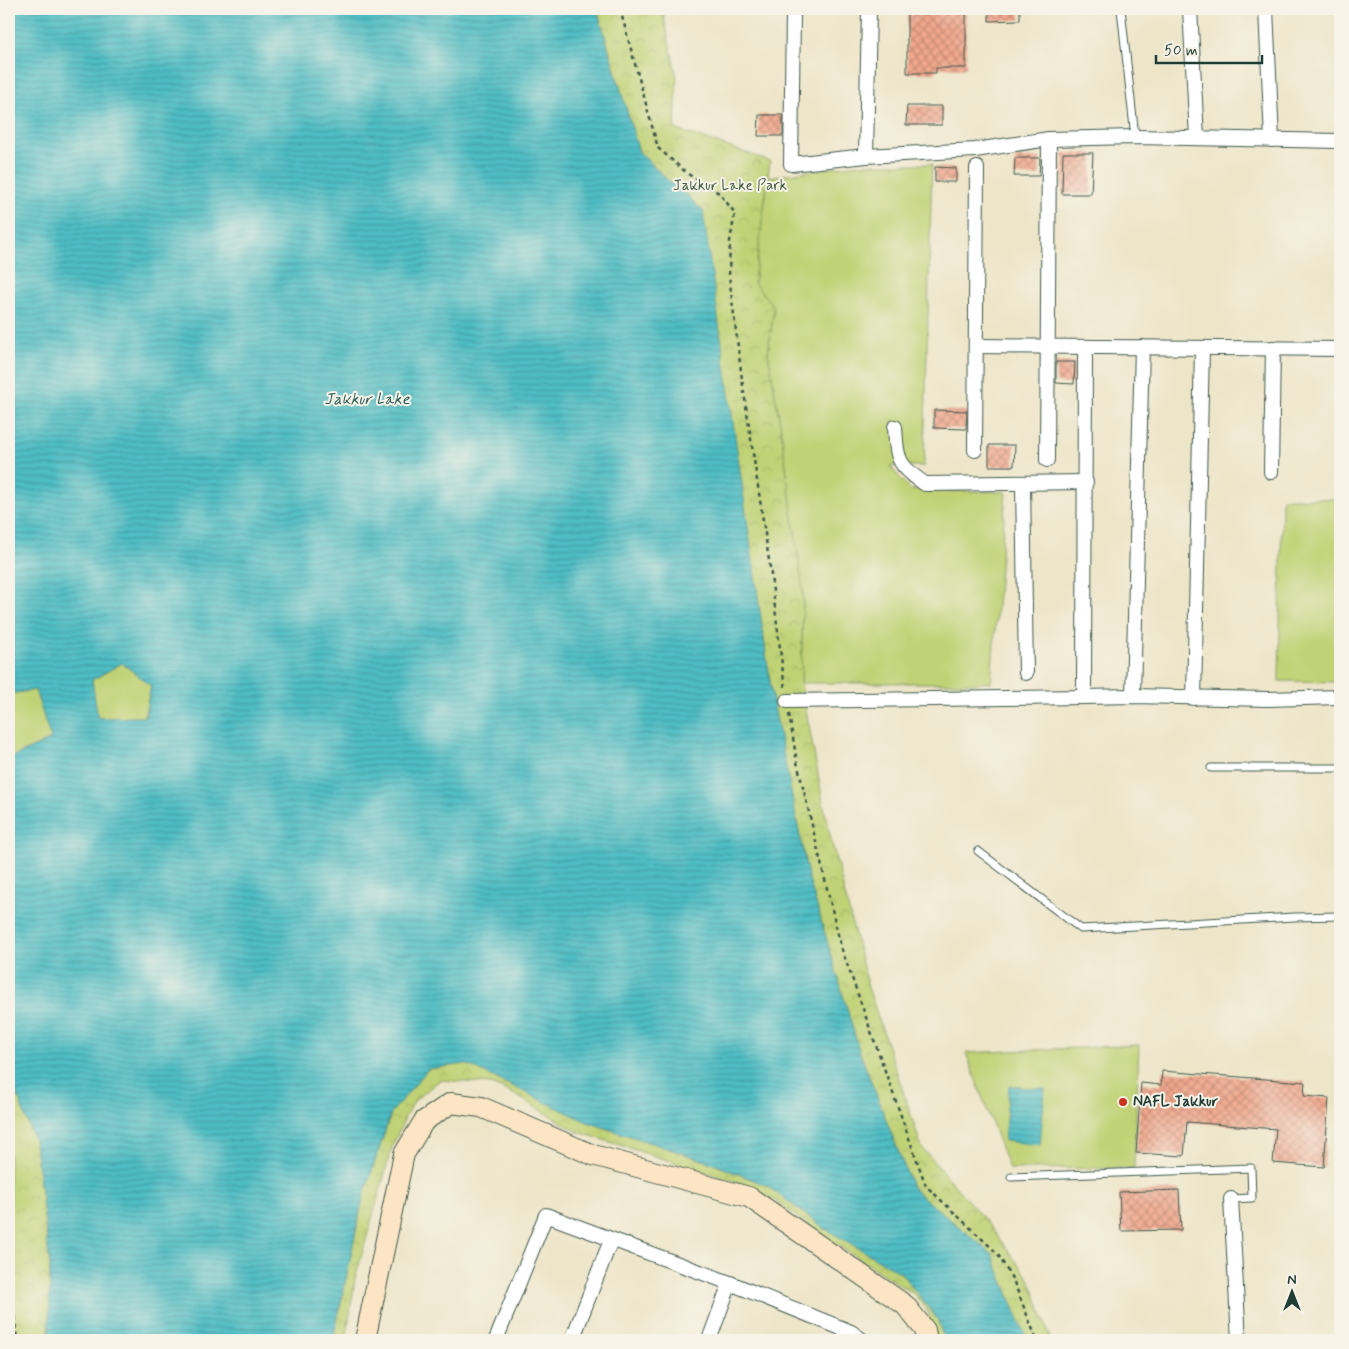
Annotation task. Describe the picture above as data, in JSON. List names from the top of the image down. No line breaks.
{"water":["Jakkur Lake"],"parks":["Jakkur Lake Park"],"places":["NAFL Jakkur"],"scale_bar":"50 m","north":"top"}
